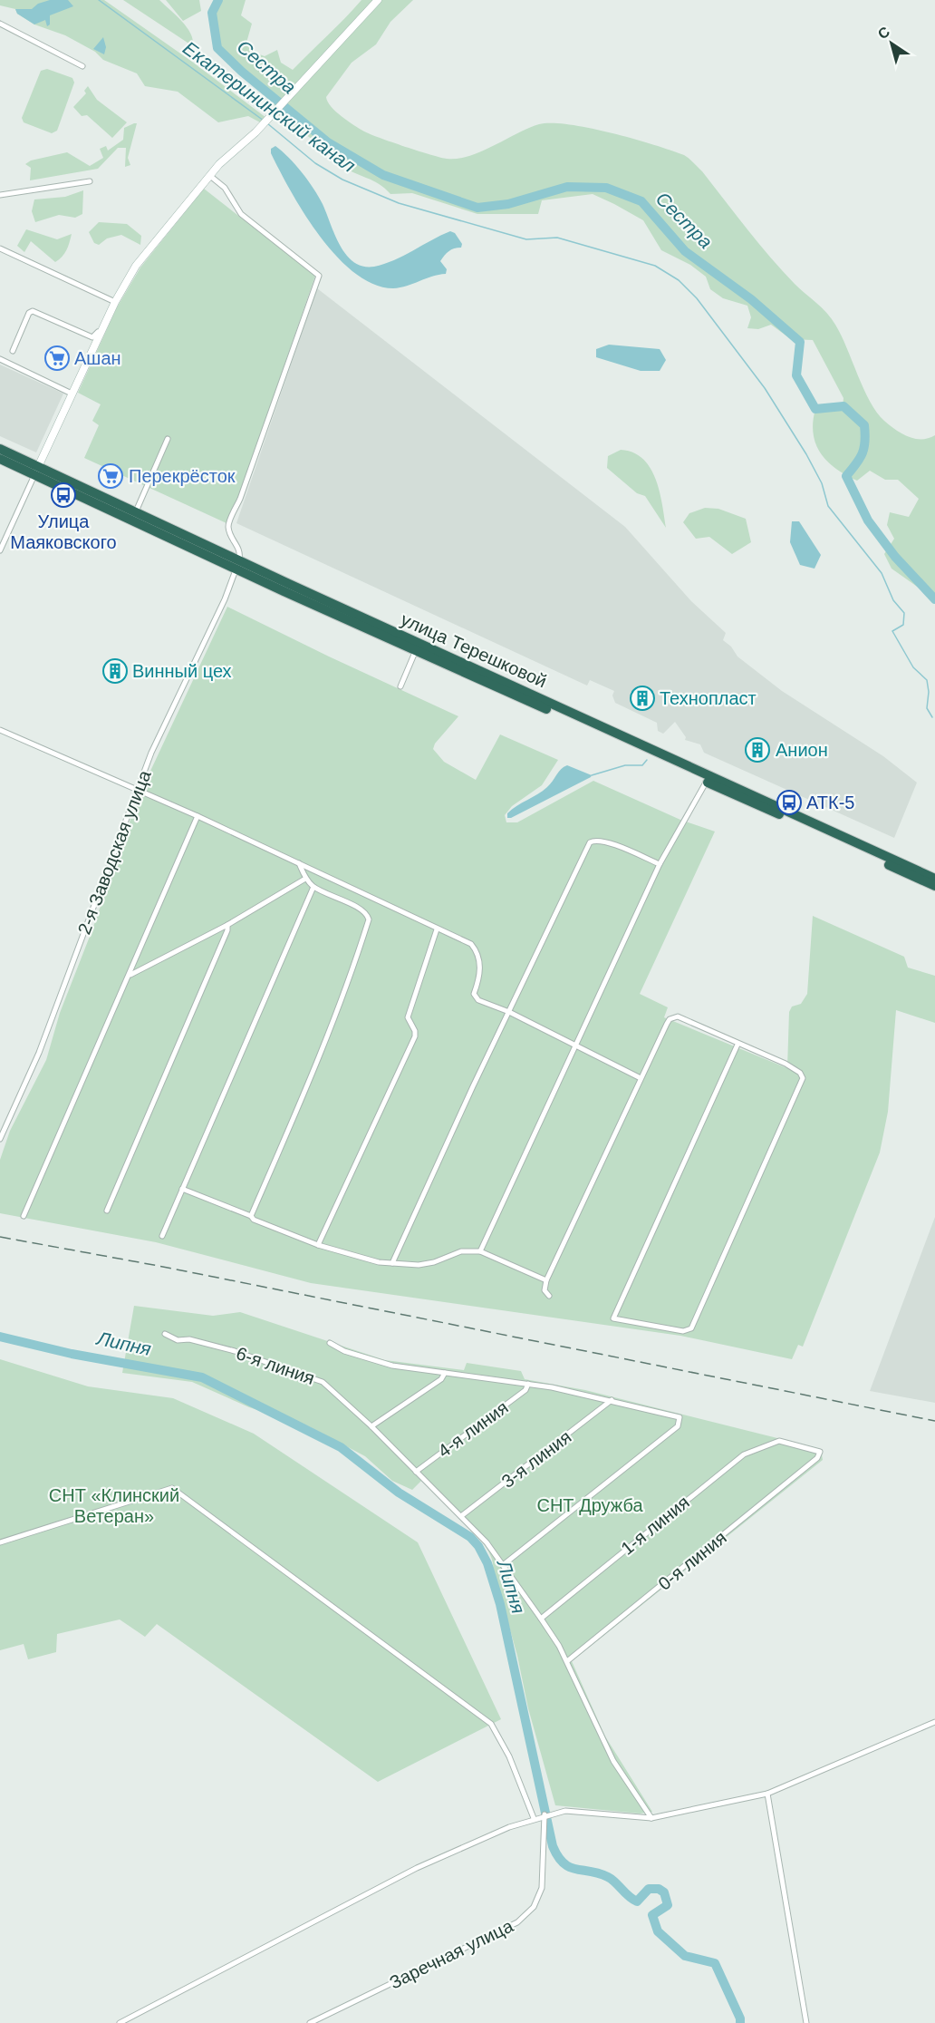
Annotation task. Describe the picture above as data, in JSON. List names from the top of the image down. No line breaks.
{"streets":{"highway":["улица Терешковой"],"street":["2-я Заводская улица","6-я линия","4-я линия","3-я линия","1-я линия","0-я линия","Заречная улица"]},"crossings":[["улица Терешковой","2-я Заводская улица"],["6-я линия","4-я линия"],["6-я линия","3-я линия"],["6-я линия","1-я линия"],["6-я линия","0-я линия"],["1-я линия","0-я линия"]],"water":["Сестра","Екатерининский канал","Липня"],"parks":["СНТ «Клинский Ветеран»","СНТ Дружба"],"places":{"supermarket":["Ашан","Перекрёсток"],"bus stop":["Улица Маяковского","АТК-5"],"building":["Винный цех","Технопласт","Анион"]},"north":"top left"}
